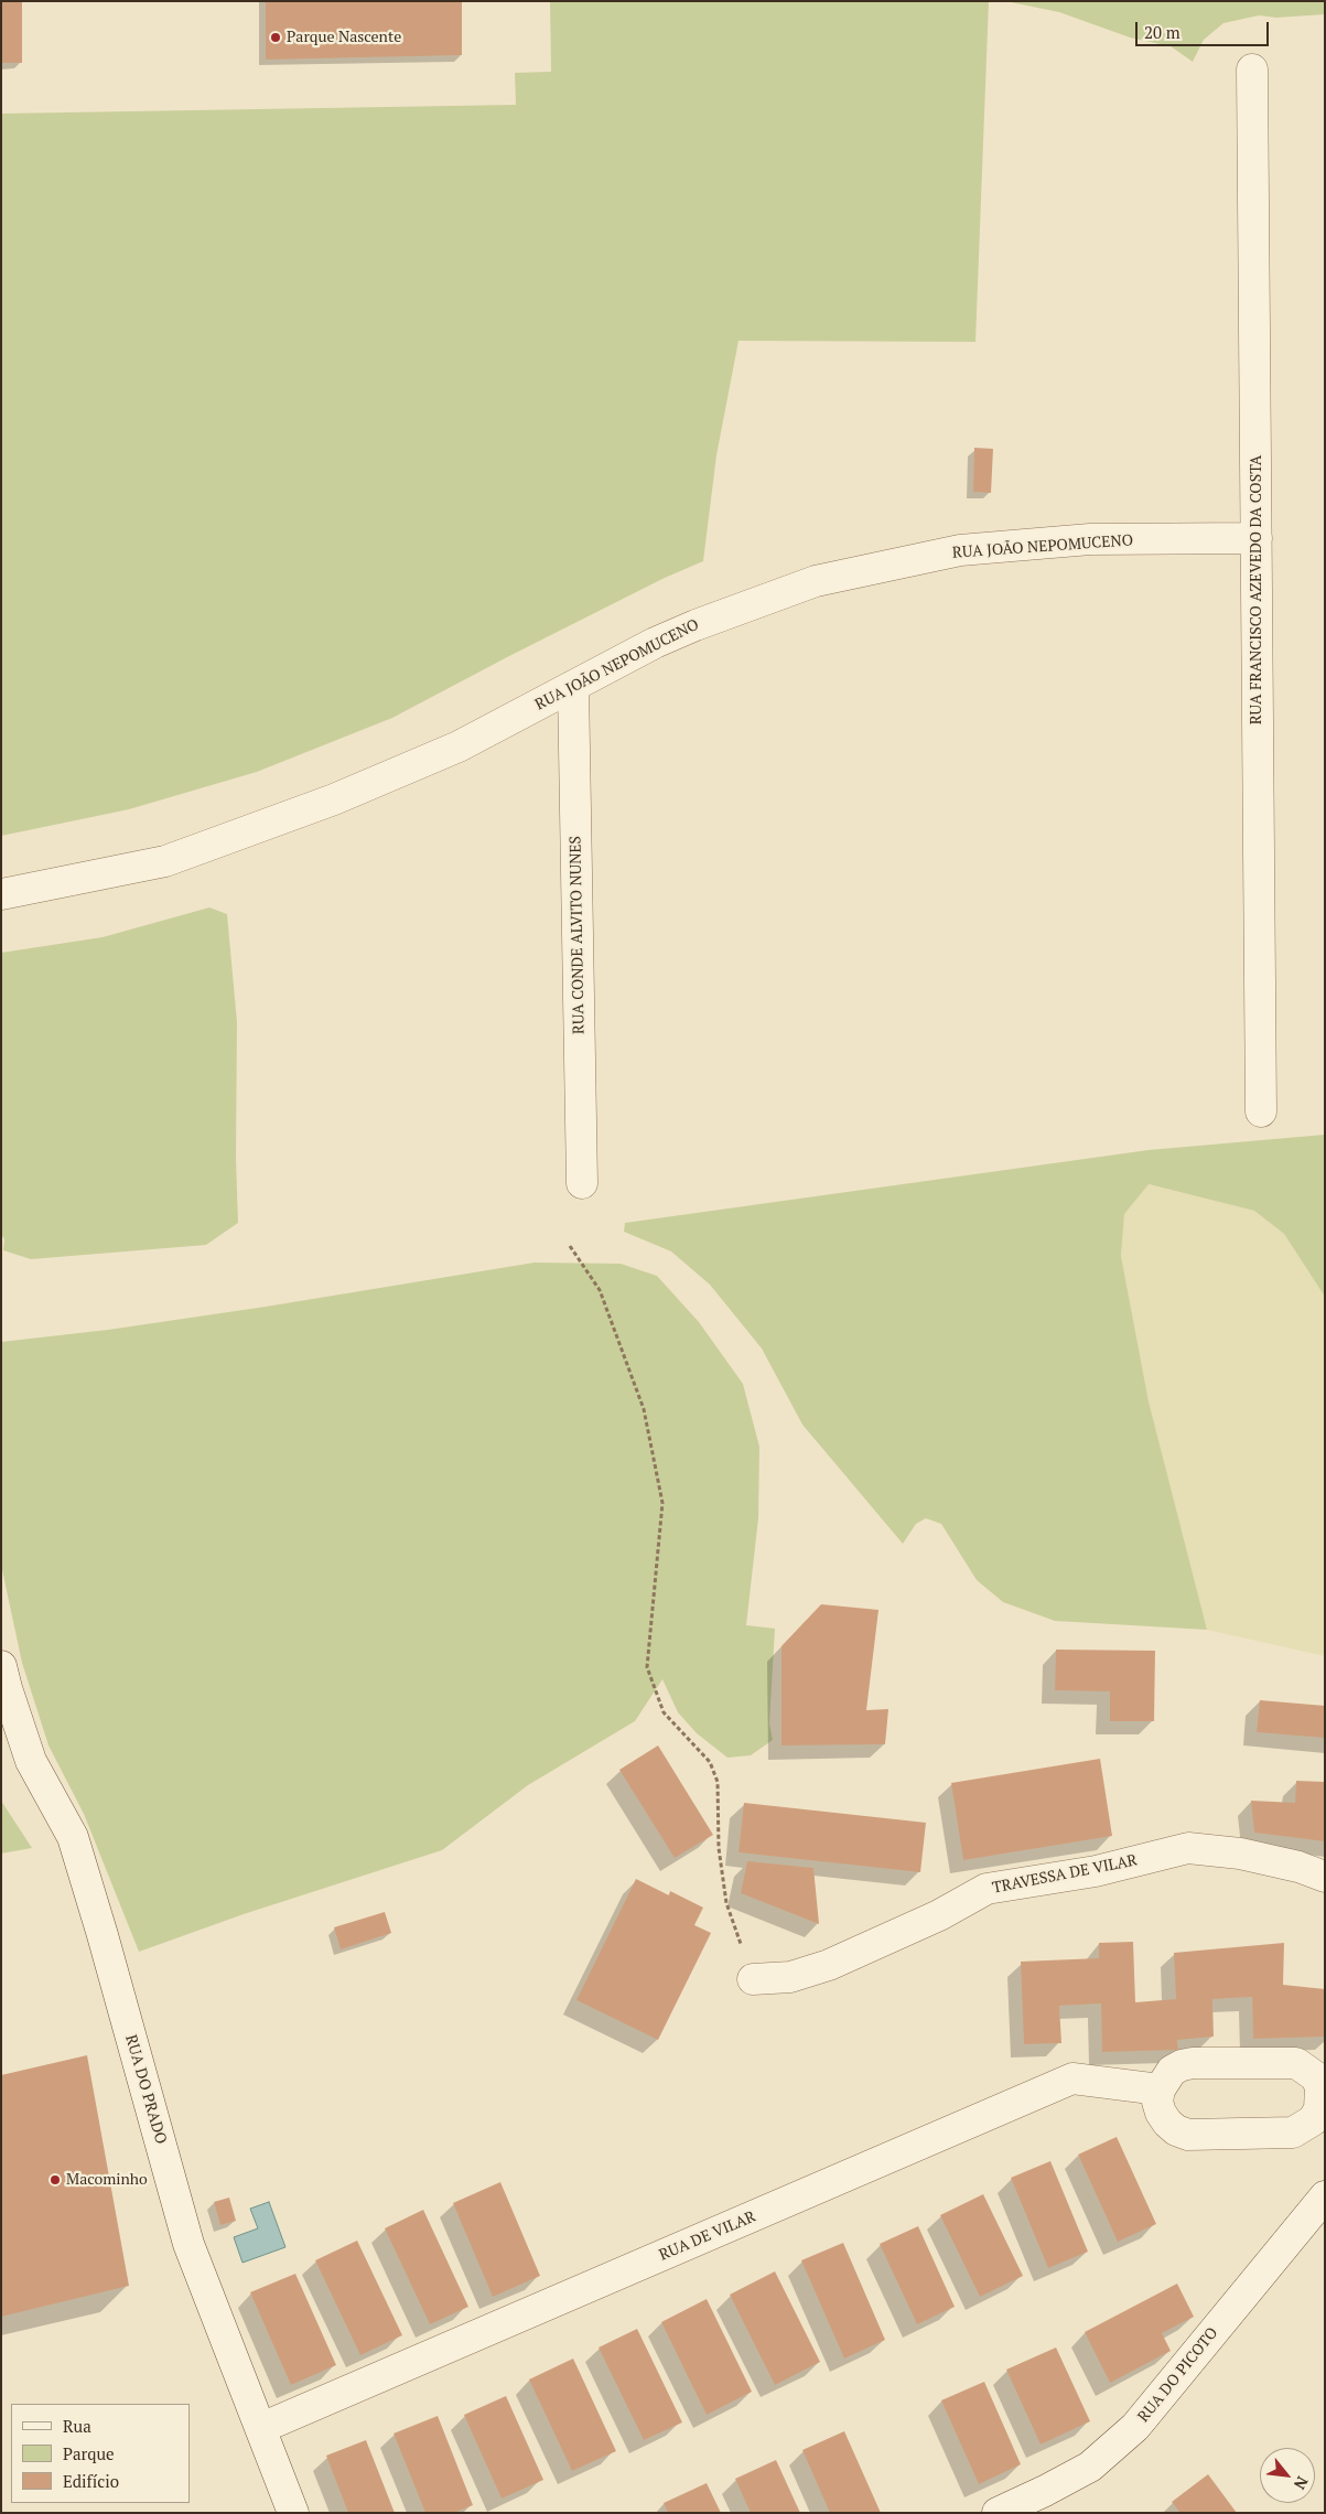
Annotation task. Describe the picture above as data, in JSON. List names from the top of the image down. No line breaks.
{"streets":{"street":["RUA JOÃO NEPOMUCENO","RUA FRANCISCO AZEVEDO DA COSTA","RUA CONDE ALVITO NUNES","TRAVESSA DE VILAR","RUA DO PRADO","RUA DE VILAR","RUA DO PICOTO"]},"crossings":[["RUA JOÃO NEPOMUCENO","RUA FRANCISCO AZEVEDO DA COSTA"],["RUA JOÃO NEPOMUCENO","RUA CONDE ALVITO NUNES"],["RUA DO PRADO","RUA DE VILAR"]],"places":["Parque Nascente","Macominho"],"legend":["Rua","Parque","Edifício"],"scale_bar":"20 m","north":"bottom right"}
